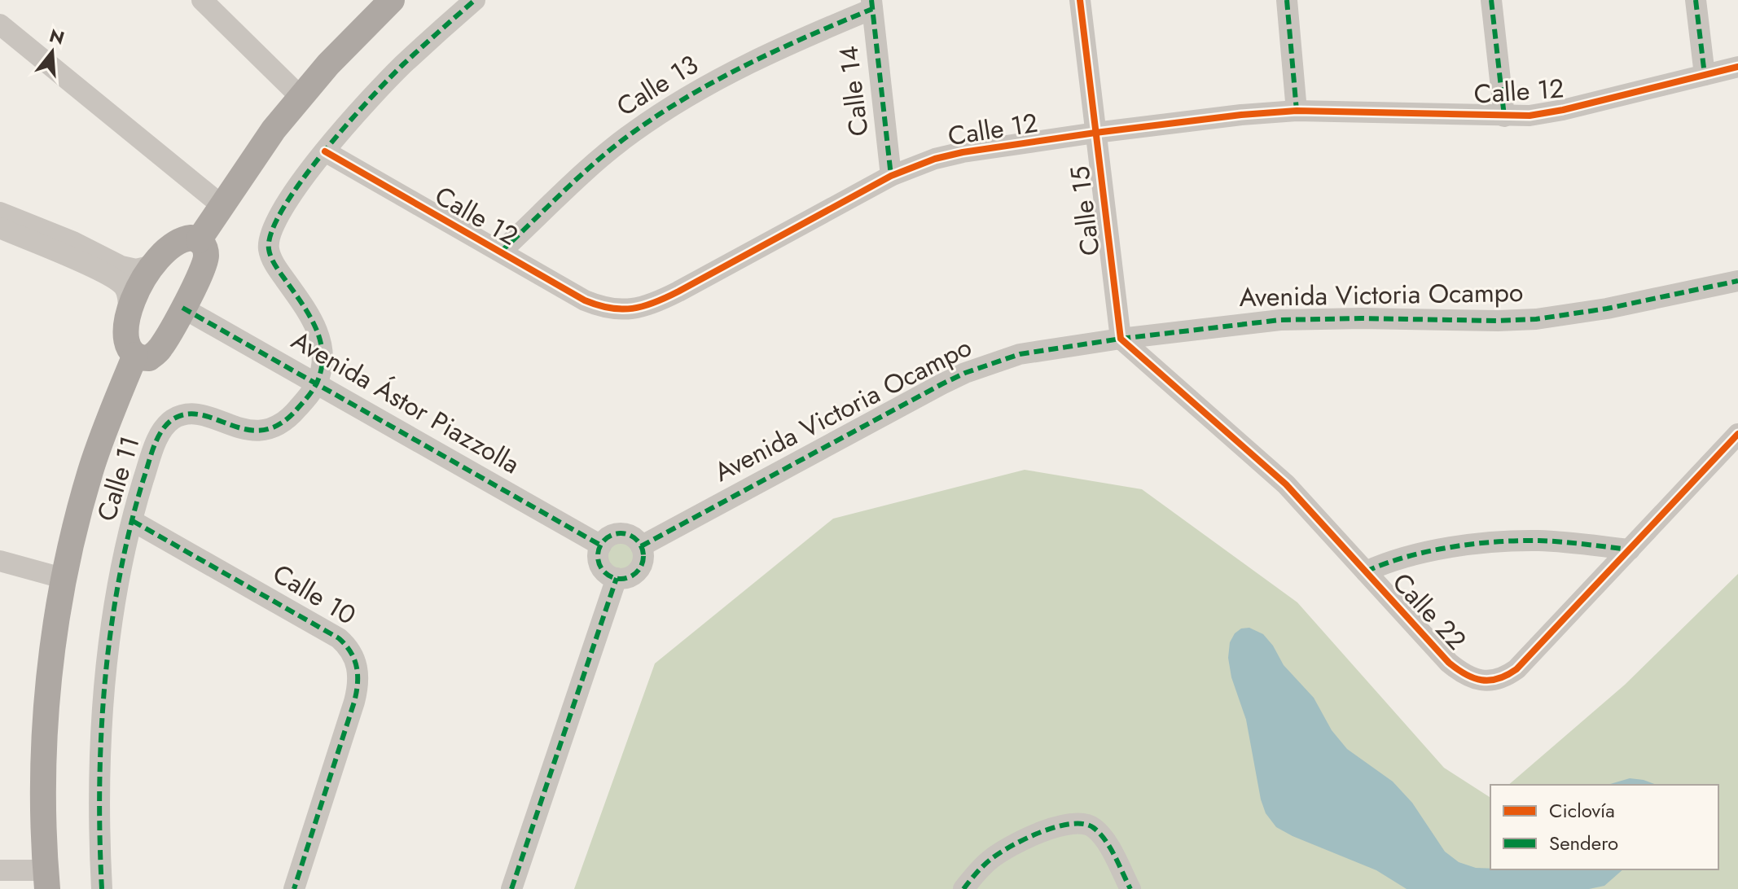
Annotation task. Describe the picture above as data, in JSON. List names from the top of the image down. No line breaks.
{"streets":{"street":["Calle 13","Calle 14","Calle 12","Calle 15","Avenida Victoria Ocampo","Avenida Ástor Piazzolla","Calle 11","Calle 10","Calle 22"]},"crossings":[["Calle 13","Calle 14"],["Calle 13","Calle 12"],["Calle 14","Calle 12"],["Calle 12","Calle 15"],["Calle 15","Avenida Victoria Ocampo"],["Calle 15","Calle 22"],["Avenida Victoria Ocampo","Avenida Ástor Piazzolla"],["Avenida Victoria Ocampo","Calle 22"],["Avenida Ástor Piazzolla","Calle 11"],["Calle 11","Calle 10"]],"legend":["Ciclovía","Sendero"],"north":"top"}
